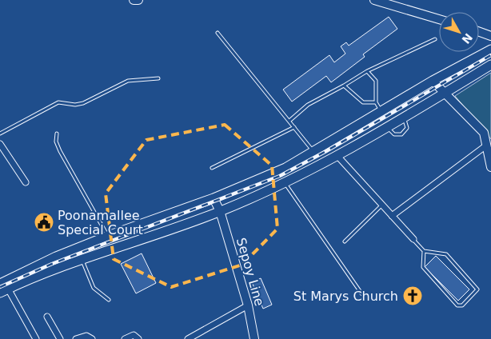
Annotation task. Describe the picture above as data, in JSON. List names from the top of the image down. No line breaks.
{"streets":{"street":["Sepoy Line"]},"places":{"public building":["Poonamallee Special Court"],"church":["St Marys Church"]},"north":"bottom right"}
